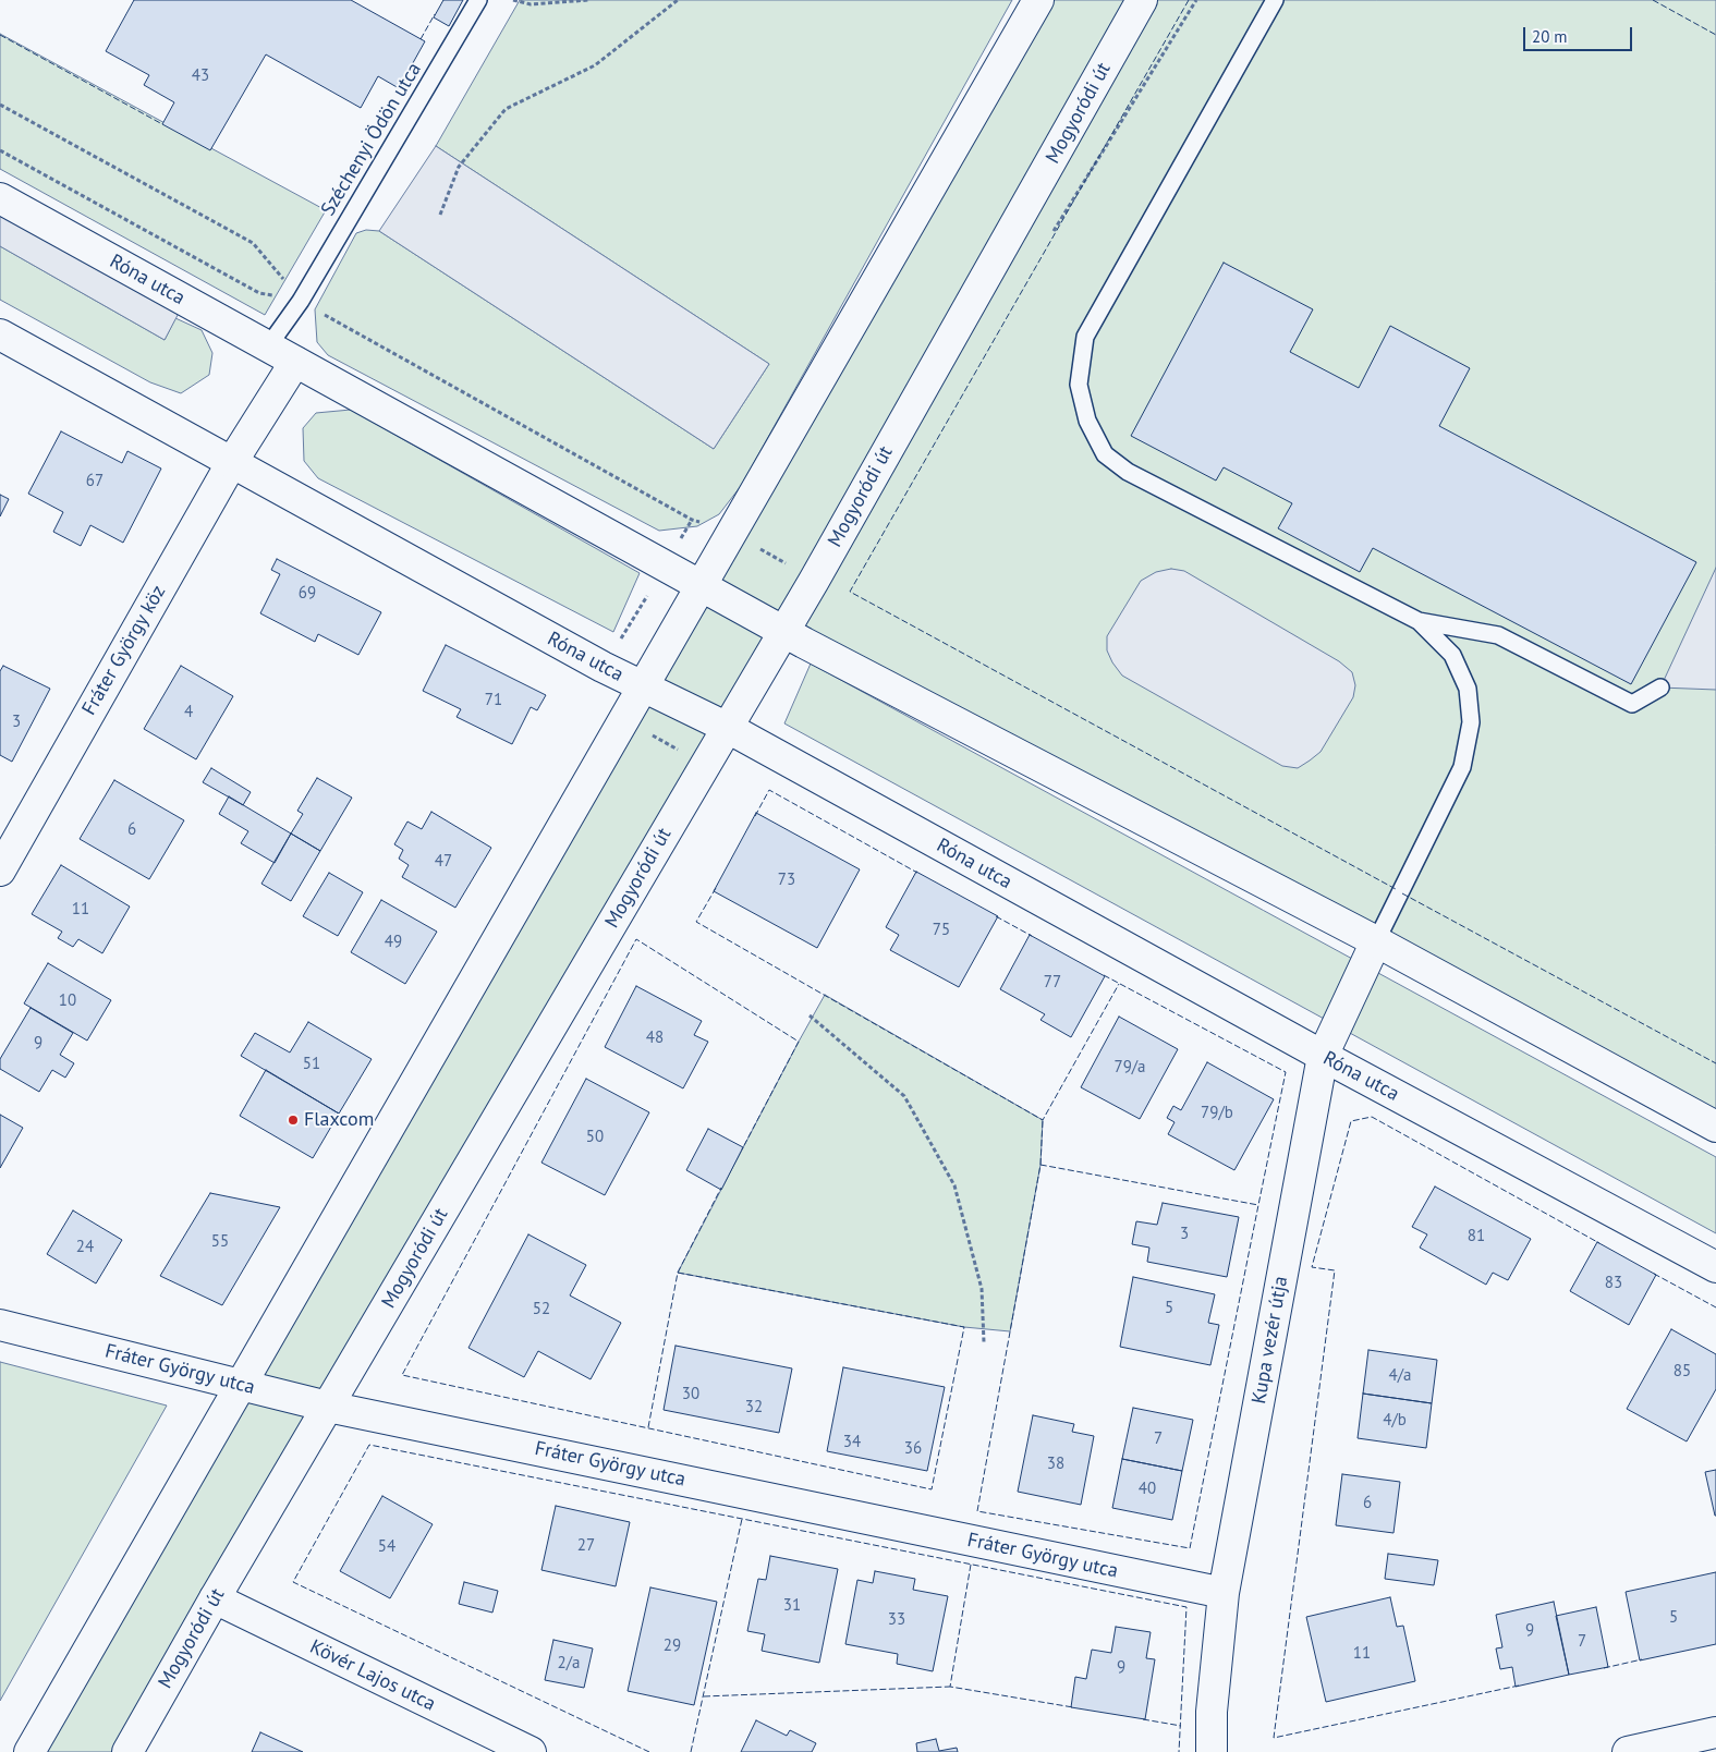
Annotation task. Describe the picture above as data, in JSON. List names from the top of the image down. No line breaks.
{"streets":{"street":["Mogyoródi út","Róna utca","Fráter György köz","Kupa vezér útja","Fráter György utca","Kövér Lajos utca"],"lane":["Széchenyi Ödön utca"]},"crossings":[["Mogyoródi út","Róna utca"],["Mogyoródi út","Fráter György utca"],["Mogyoródi út","Kövér Lajos utca"],["Széchenyi Ödön utca","Róna utca"],["Róna utca","Fráter György köz"],["Róna utca","Kupa vezér útja"],["Kupa vezér útja","Fráter György utca"]],"places":["Flaxcom"],"house_numbers":["43","67","69","71","4","3","6","47","73","11","75","49","77","10","48","9","51","79/a","79/b","50","3","81","55","24","83","5","52","85","4/a","30","32","4/b","7","34","36","38","40","6","27","54","31","5","33","9","7","29","11","2/a","9"],"scale_bar":"20 m"}
